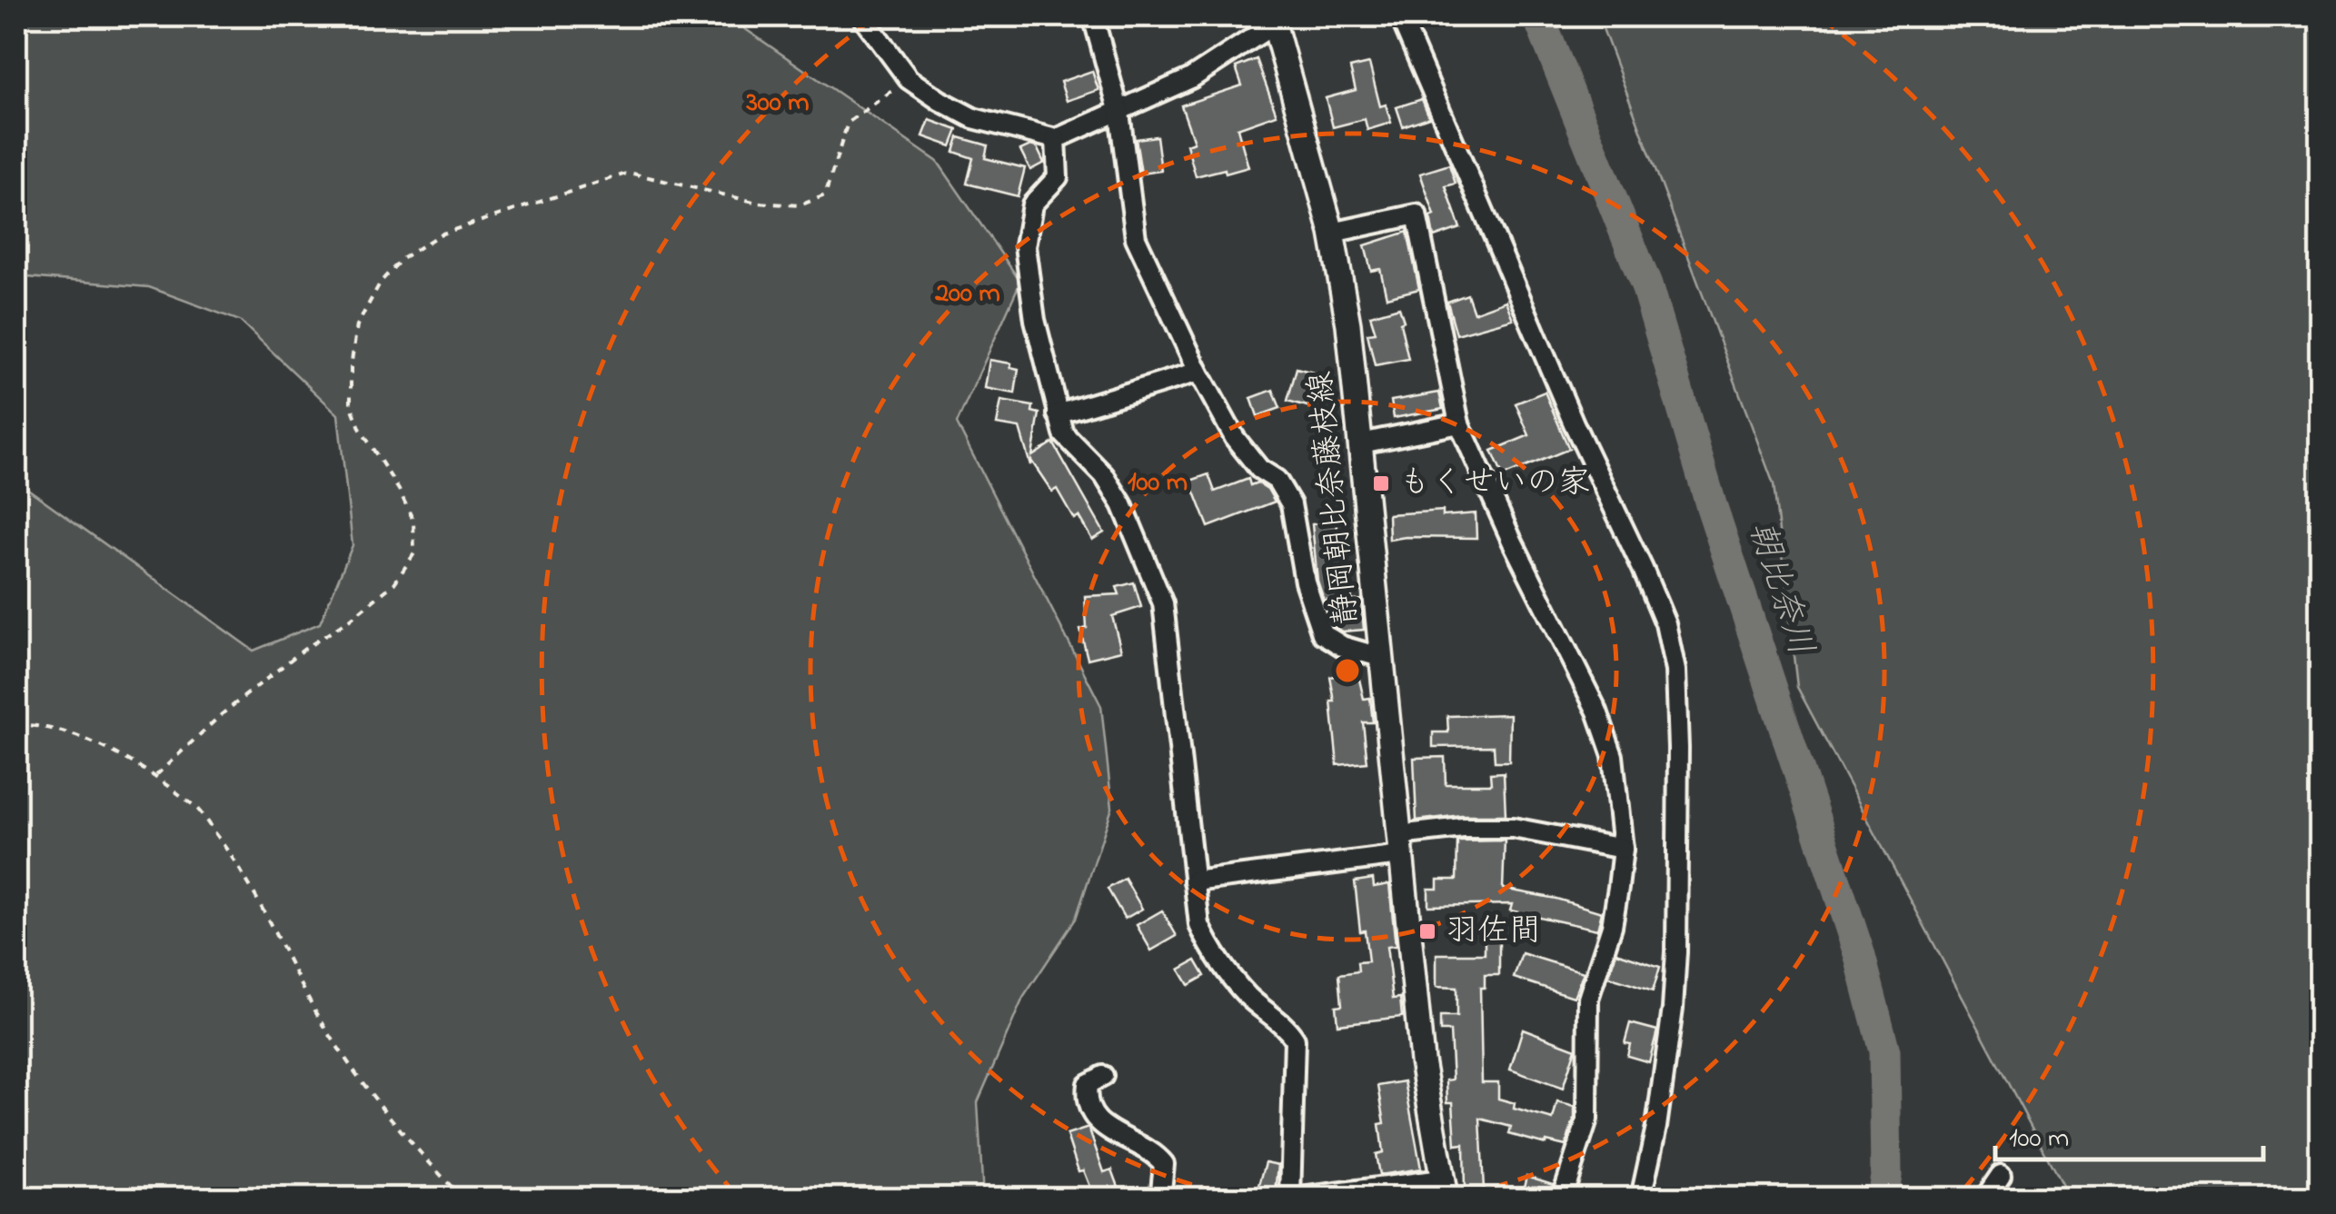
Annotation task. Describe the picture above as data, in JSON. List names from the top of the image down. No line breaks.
{"streets":{"main road":["静岡朝比奈藤枝線"]},"water":["朝比奈川"],"places":{"transit":["もくせいの家","羽佐間"]},"scale_bar":"100 m","rings":["300 m","200 m","100 m"]}
